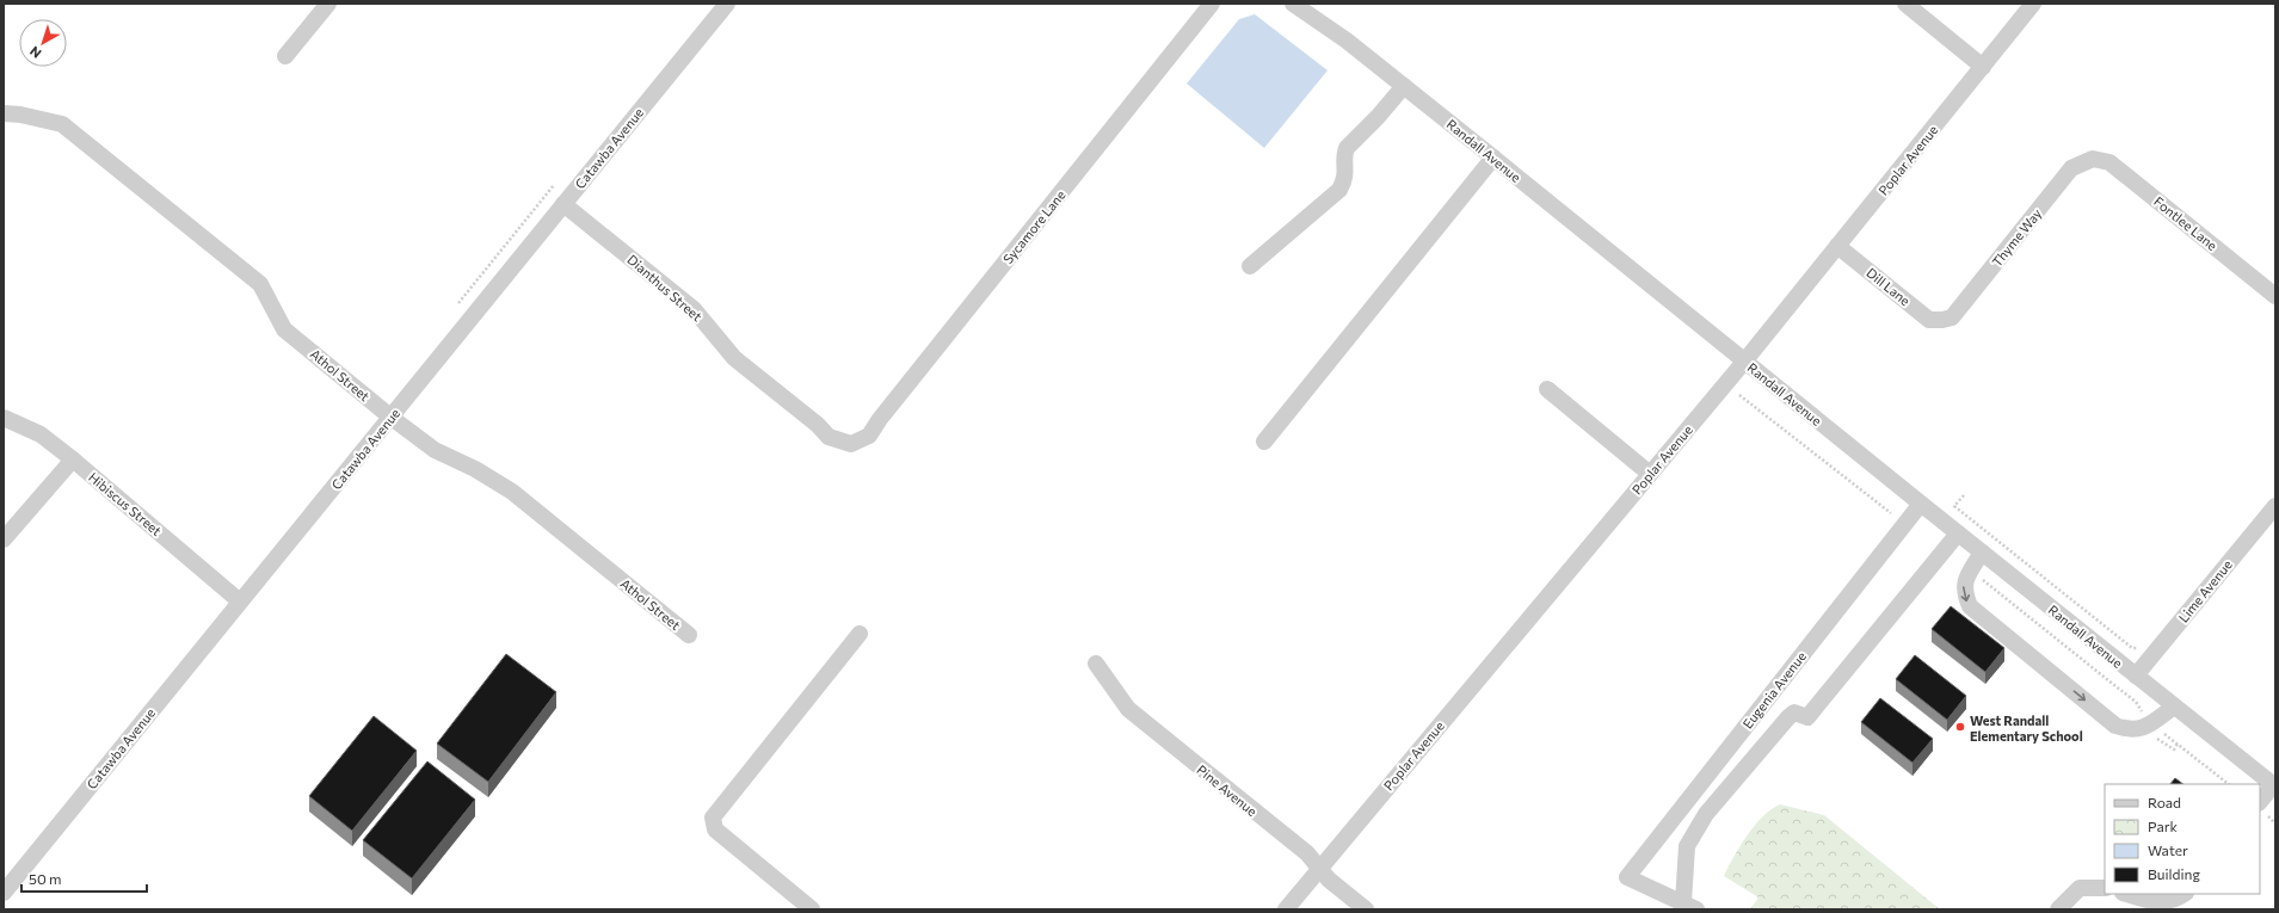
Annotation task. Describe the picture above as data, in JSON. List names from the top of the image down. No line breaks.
{"streets":{"street":["Catawba Avenue","Randall Avenue","Poplar Avenue","Fontlee Lane","Sycamore Lane","Thyme Way","Dill Lane","Dianthus Street","Athol Street","Hibiscus Street","Lime Avenue","Eugenia Avenue","Pine Avenue"]},"crossings":[["Catawba Avenue","Dianthus Street"],["Catawba Avenue","Athol Street"],["Catawba Avenue","Hibiscus Street"],["Randall Avenue","Poplar Avenue"],["Randall Avenue","Lime Avenue"],["Randall Avenue","Eugenia Avenue"],["Poplar Avenue","Dill Lane"],["Poplar Avenue","Pine Avenue"],["Fontlee Lane","Thyme Way"],["Sycamore Lane","Dianthus Street"],["Thyme Way","Dill Lane"]],"places":["West Randall Elementary School"],"legend":["Road","Park","Water","Building"],"scale_bar":"50 m","north":"bottom left"}
